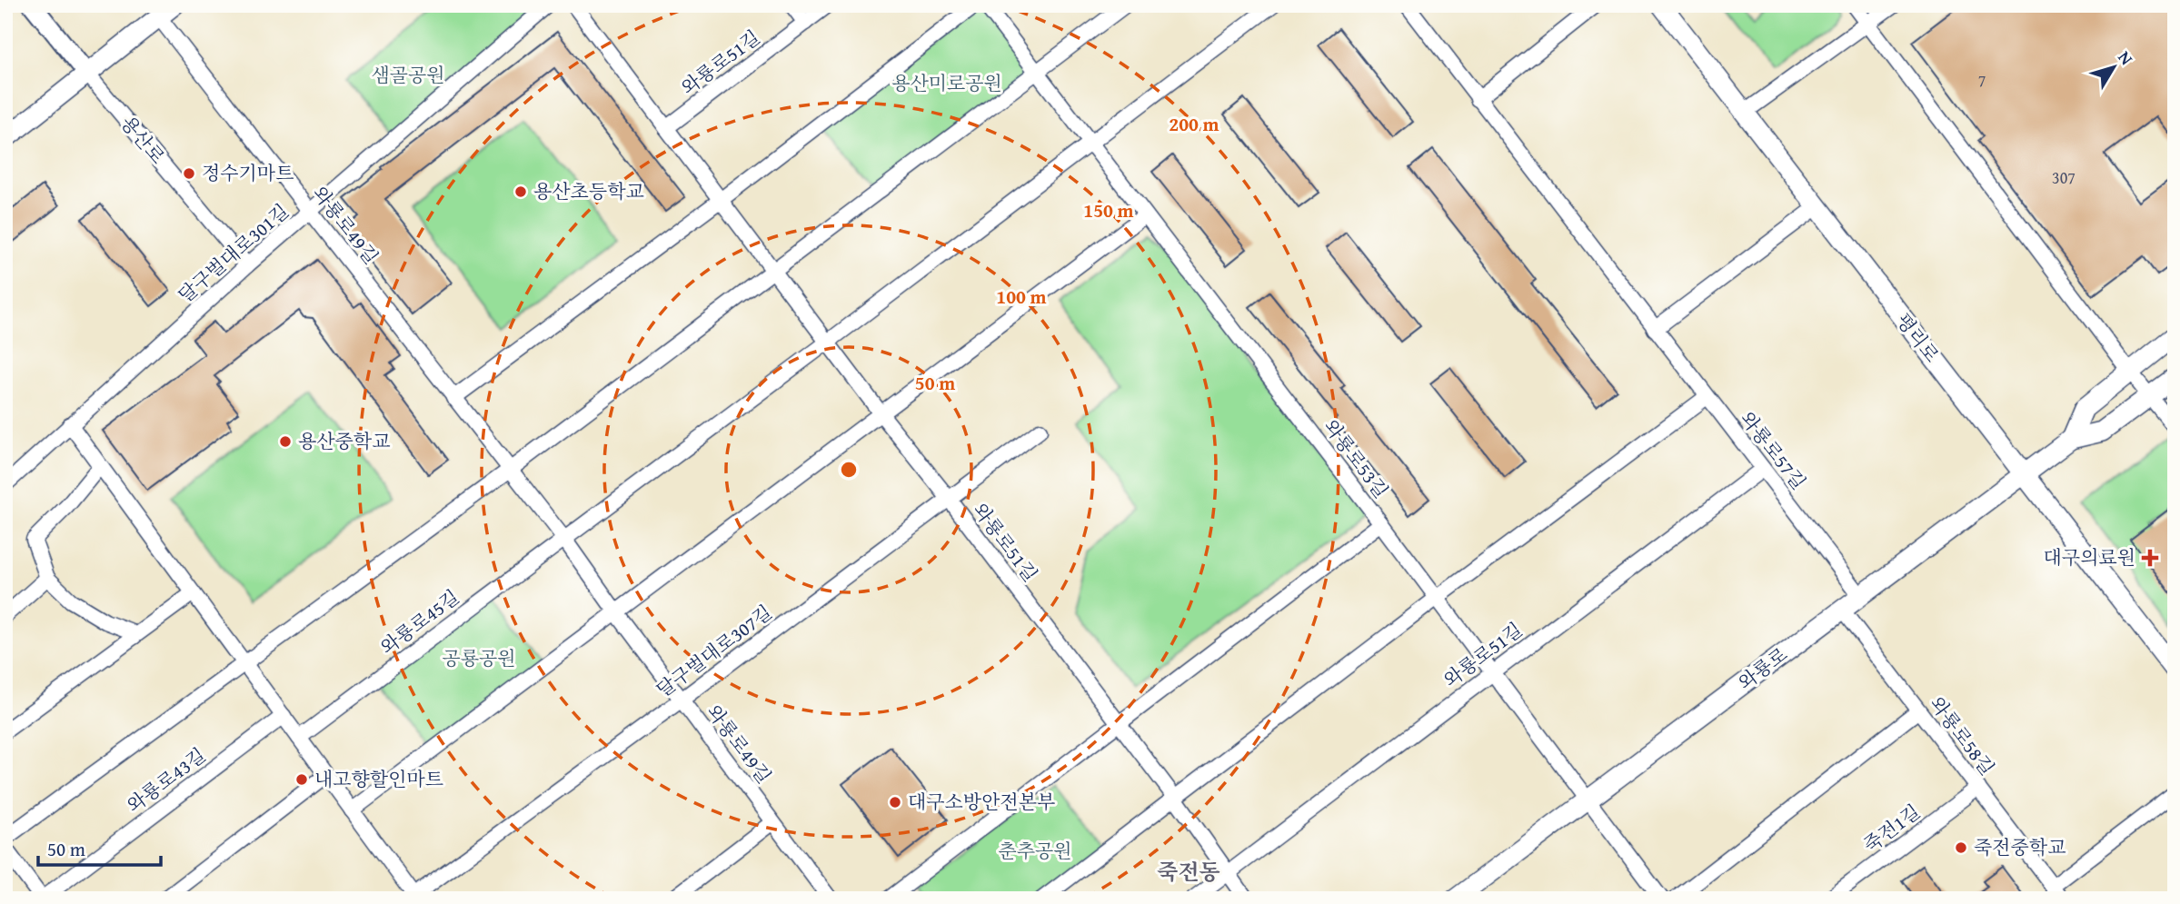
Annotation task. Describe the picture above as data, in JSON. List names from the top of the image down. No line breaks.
{"streets":{"main road":["평리로","와룡로"],"street":["와룡로51길","용산로","와룡로49길","달구벌대로301길","와룡로57길","와룡로53길","와룡로45길","달구벌대로307길","와룡로58길","와룡로43길","죽전1길"]},"crossings":[["와룡로51길","와룡로57길"],["와룡로51길","와룡로53길"],["와룡로51길","달구벌대로307길"],["용산로","달구벌대로301길"],["와룡로49길","달구벌대로301길"],["와룡로49길","와룡로45길"],["와룡로49길","달구벌대로307길"],["평리로","와룡로"],["와룡로57길","와룡로"],["와룡로53길","와룡로"],["와룡로","와룡로58길"],["와룡로58길","죽전1길"]],"districts":["죽전동"],"parks":["샘골공원","용산미로공원","공룡공원","춘추공원"],"places":{"other":["정수기마트","용산초등학교","용산중학교","내고향할인마트","대구소방안전본부","죽전중학교"],"health":["대구의료원"]},"house_numbers":["7","307"],"scale_bar":"50 m","north":"top right","rings":["200 m","150 m","100 m","50 m"]}
